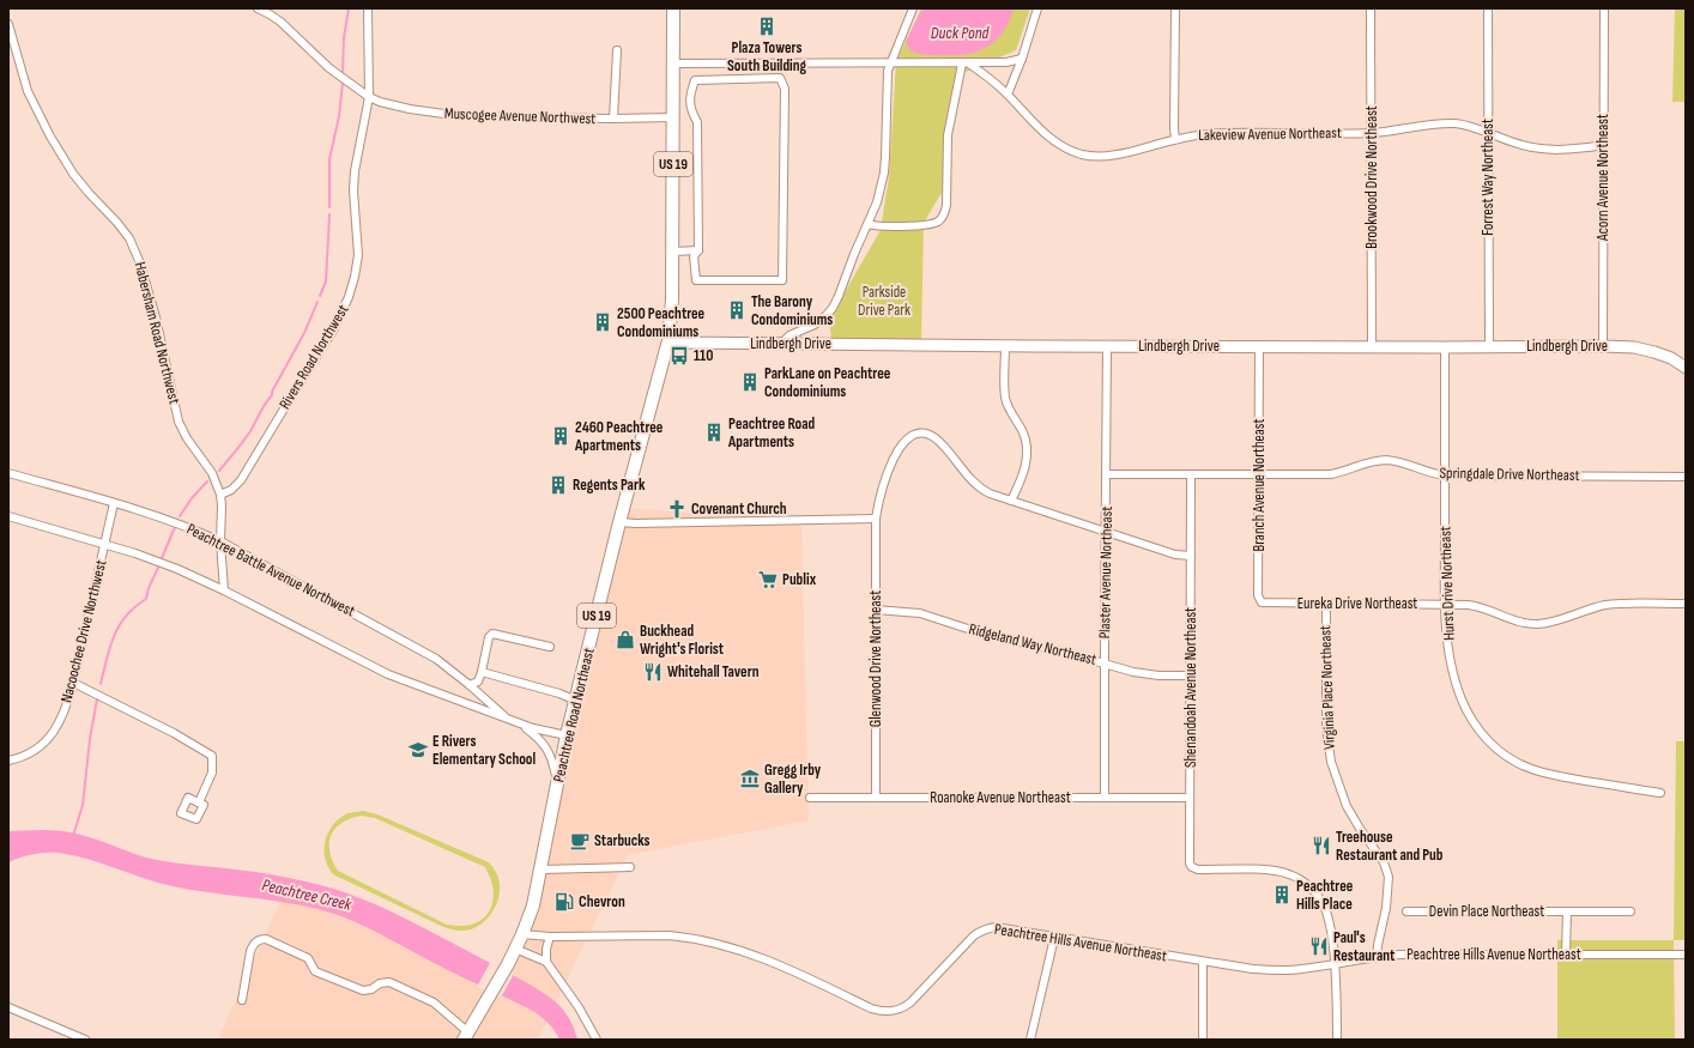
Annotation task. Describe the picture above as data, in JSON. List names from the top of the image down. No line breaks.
{"streets":{"highway":["US 19","Peachtree Road Northeast"],"main road":["Lindbergh Drive"],"street":["Muscogee Avenue Northwest","Lakeview Avenue Northeast","Brookwood Drive Northeast","Forrest Way Northeast","Acorn Avenue Northeast","Habersham Road Northwest","Rivers Road Northwest","Springdale Drive Northeast","Branch Avenue Northeast","Peachtree Battle Avenue Northwest","Plaster Avenue Northeast","Hurst Drive Northeast","Eureka Drive Northeast","Nacoochee Drive Northwest","Ridgeland Way Northeast","Glenwood Drive Northeast","Shenandoah Avenue Northeast","Virginia Place Northeast","Roanoke Avenue Northeast","Devin Place Northeast","Peachtree Hills Avenue Northeast"]},"crossings":[["Muscogee Avenue Northwest","Rivers Road Northwest"],["Muscogee Avenue Northwest","Peachtree Road Northeast"],["Lakeview Avenue Northeast","Brookwood Drive Northeast"],["Lakeview Avenue Northeast","Forrest Way Northeast"],["Lakeview Avenue Northeast","Acorn Avenue Northeast"],["Brookwood Drive Northeast","Lindbergh Drive"],["Forrest Way Northeast","Lindbergh Drive"],["Acorn Avenue Northeast","Lindbergh Drive"],["Habersham Road Northwest","Rivers Road Northwest"],["Lindbergh Drive","Branch Avenue Northeast"],["Lindbergh Drive","Plaster Avenue Northeast"],["Lindbergh Drive","Hurst Drive Northeast"],["Lindbergh Drive","Peachtree Road Northeast"],["Springdale Drive Northeast","Branch Avenue Northeast"],["Springdale Drive Northeast","Plaster Avenue Northeast"],["Springdale Drive Northeast","Hurst Drive Northeast"],["Springdale Drive Northeast","Shenandoah Avenue Northeast"],["Branch Avenue Northeast","Eureka Drive Northeast"],["Peachtree Battle Avenue Northwest","Nacoochee Drive Northwest"],["Peachtree Battle Avenue Northwest","Peachtree Road Northeast"],["Plaster Avenue Northeast","Ridgeland Way Northeast"],["Plaster Avenue Northeast","Glenwood Drive Northeast"],["Plaster Avenue Northeast","Roanoke Avenue Northeast"],["Hurst Drive Northeast","Eureka Drive Northeast"],["Eureka Drive Northeast","Virginia Place Northeast"],["Ridgeland Way Northeast","Glenwood Drive Northeast"],["Ridgeland Way Northeast","Shenandoah Avenue Northeast"],["Glenwood Drive Northeast","Shenandoah Avenue Northeast"],["Glenwood Drive Northeast","Roanoke Avenue Northeast"],["Shenandoah Avenue Northeast","Roanoke Avenue Northeast"],["Shenandoah Avenue Northeast","Peachtree Hills Avenue Northeast"],["Virginia Place Northeast","Peachtree Hills Avenue Northeast"],["Peachtree Road Northeast","Peachtree Hills Avenue Northeast"],["Devin Place Northeast","Peachtree Hills Avenue Northeast"]],"water":["Duck Pond","Peachtree Creek"],"parks":["Parkside Drive Park"],"places":{"building":["Plaza Towers South Building","The Barony Condominiums","2500 Peachtree Condominiums","ParkLane on Peachtree Condominiums","Peachtree Road Apartments","2460 Peachtree Apartments","Regents Park","Peachtree Hills Place"],"bus stop":["110"],"church":["Covenant Church"],"supermarket":["Publix"],"shop":["Buckhead Wright's Florist"],"restaurant":["Whitehall Tavern","Treehouse Restaurant and Pub","Paul's Restaurant"],"school or university":["E Rivers Elementary School"],"museum":["Gregg Irby Gallery"],"cafe":["Starbucks"],"fuel station":["Chevron"]}}
